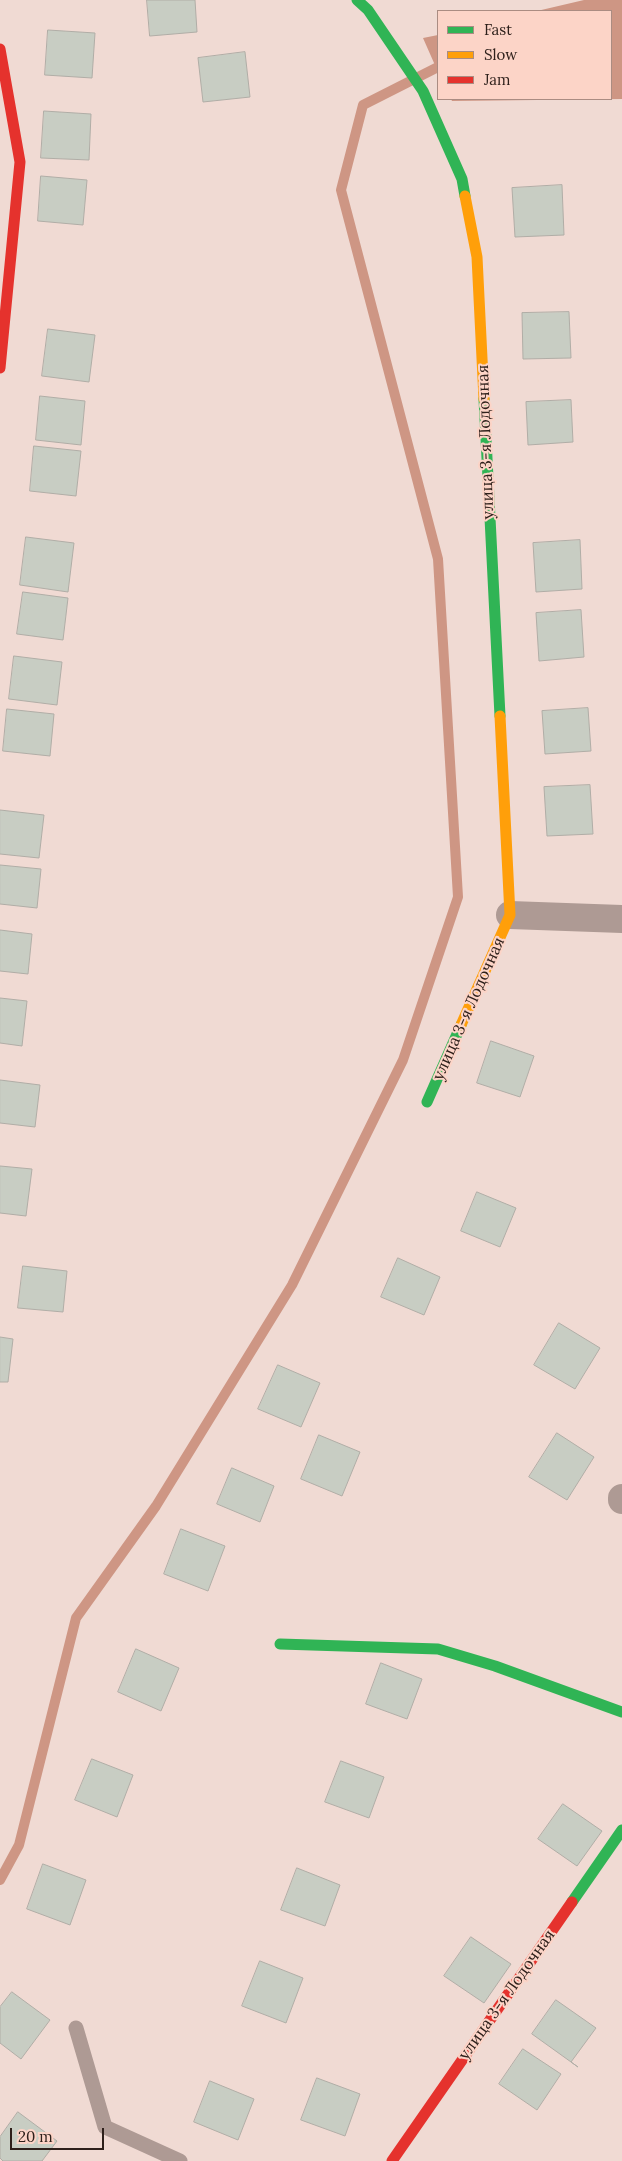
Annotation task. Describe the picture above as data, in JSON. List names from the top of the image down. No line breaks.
{"streets":{"street":["улица 3-я Лодочная"]},"legend":["Fast","Slow","Jam"],"scale_bar":"20 m"}
